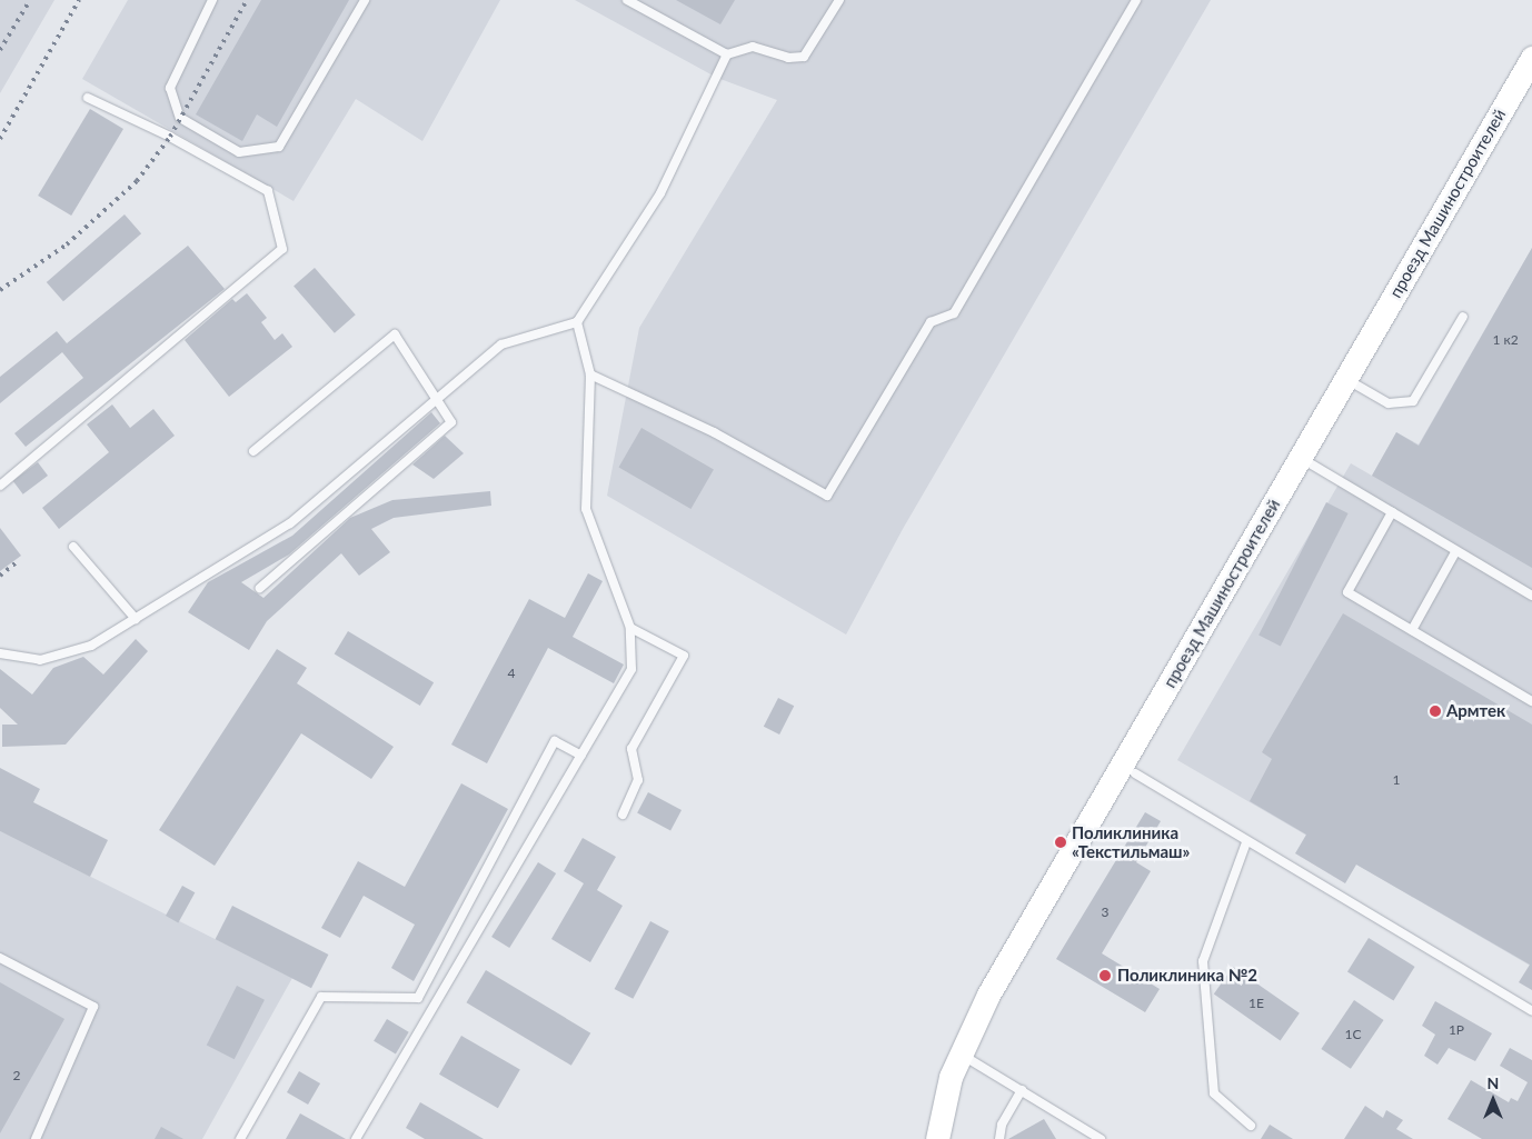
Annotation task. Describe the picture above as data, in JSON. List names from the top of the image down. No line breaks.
{"streets":{"main road":["проезд Машиностроителей"]},"places":["Армтек","Поликлиника «Текстильмаш»","Поликлиника №2"],"house_numbers":["1 к2","4","1","3","1Е","1Р","1С","2"],"north":"top"}
